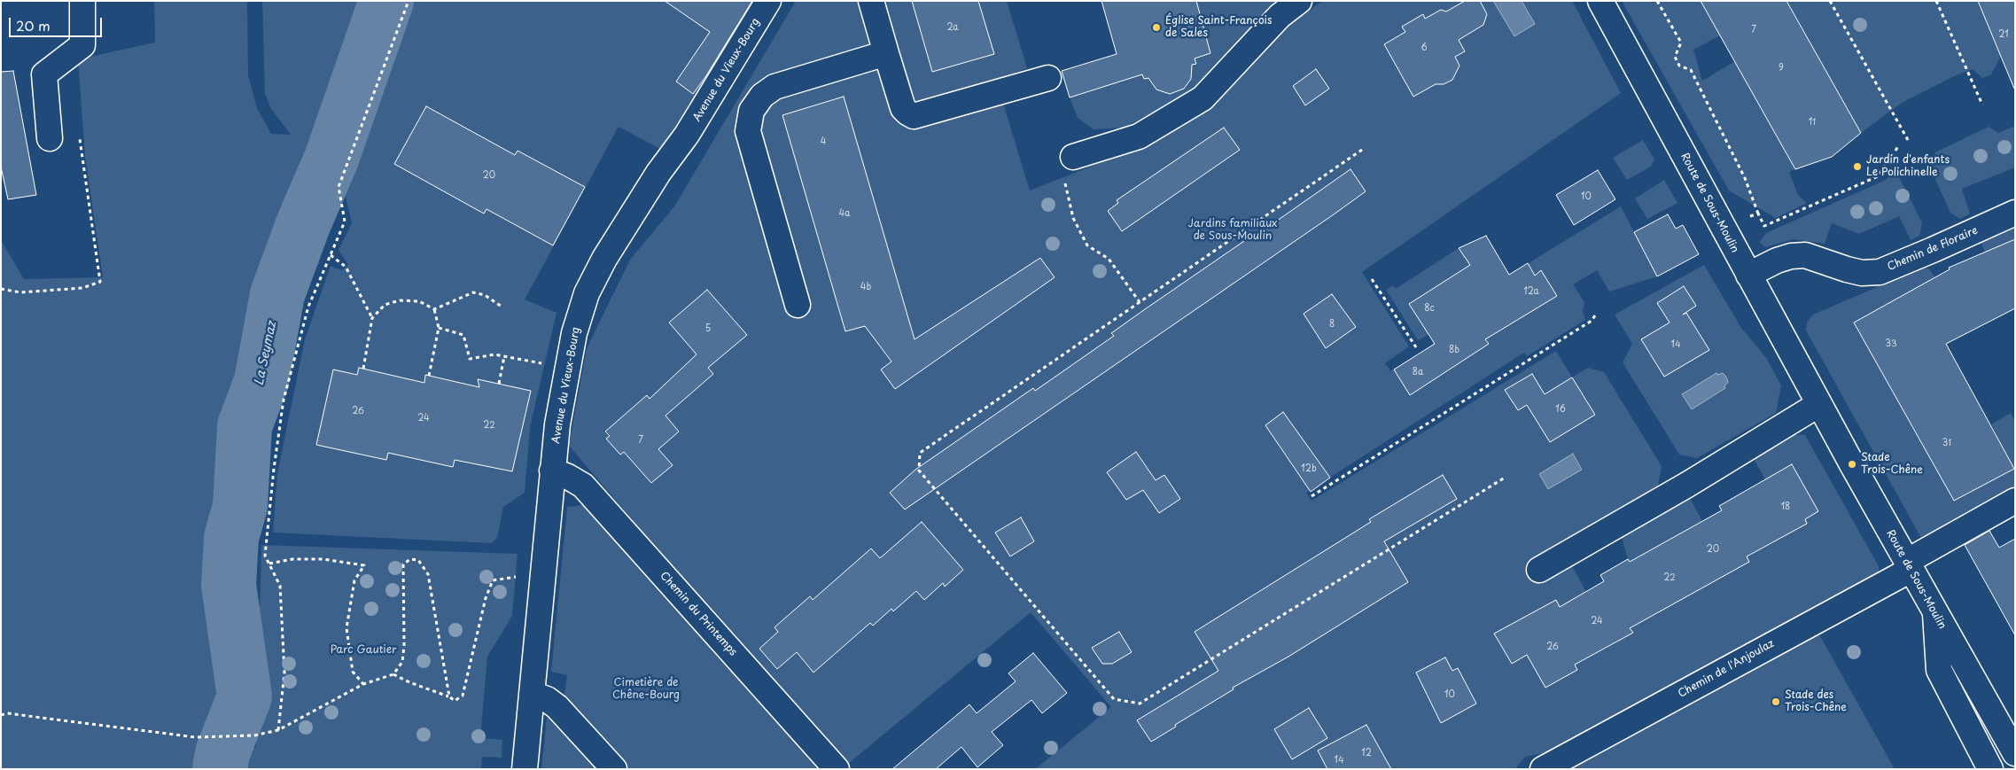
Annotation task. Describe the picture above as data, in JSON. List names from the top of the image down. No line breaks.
{"streets":{"street":["Avenue du Vieux-Bourg","Route de Sous-Moulin","Chemin de Floraire","Chemin du Printemps","Chemin de l'Anjoulaz"]},"crossings":[["Avenue du Vieux-Bourg","Chemin du Printemps"],["Route de Sous-Moulin","Chemin de Floraire"],["Route de Sous-Moulin","Chemin de l'Anjoulaz"]],"water":["La Seymaz"],"parks":["Jardins familiaux de Sous-Moulin","Parc Gautier","Cimetière de Chêne-Bourg"],"places":["Église Saint-François de Sales","Jardin d'enfants Le Polichinelle","Stade Trois-Chêne","Stade des Trois-Chêne"],"house_numbers":["2a","7","21","6","9","11","4","20","10","4a","4b","12a","8c","8","5","33","14","8b","8a","16","26","24","22","7","31","12b","18","20","22","24","26","10","12","14"],"scale_bar":"20 m"}
